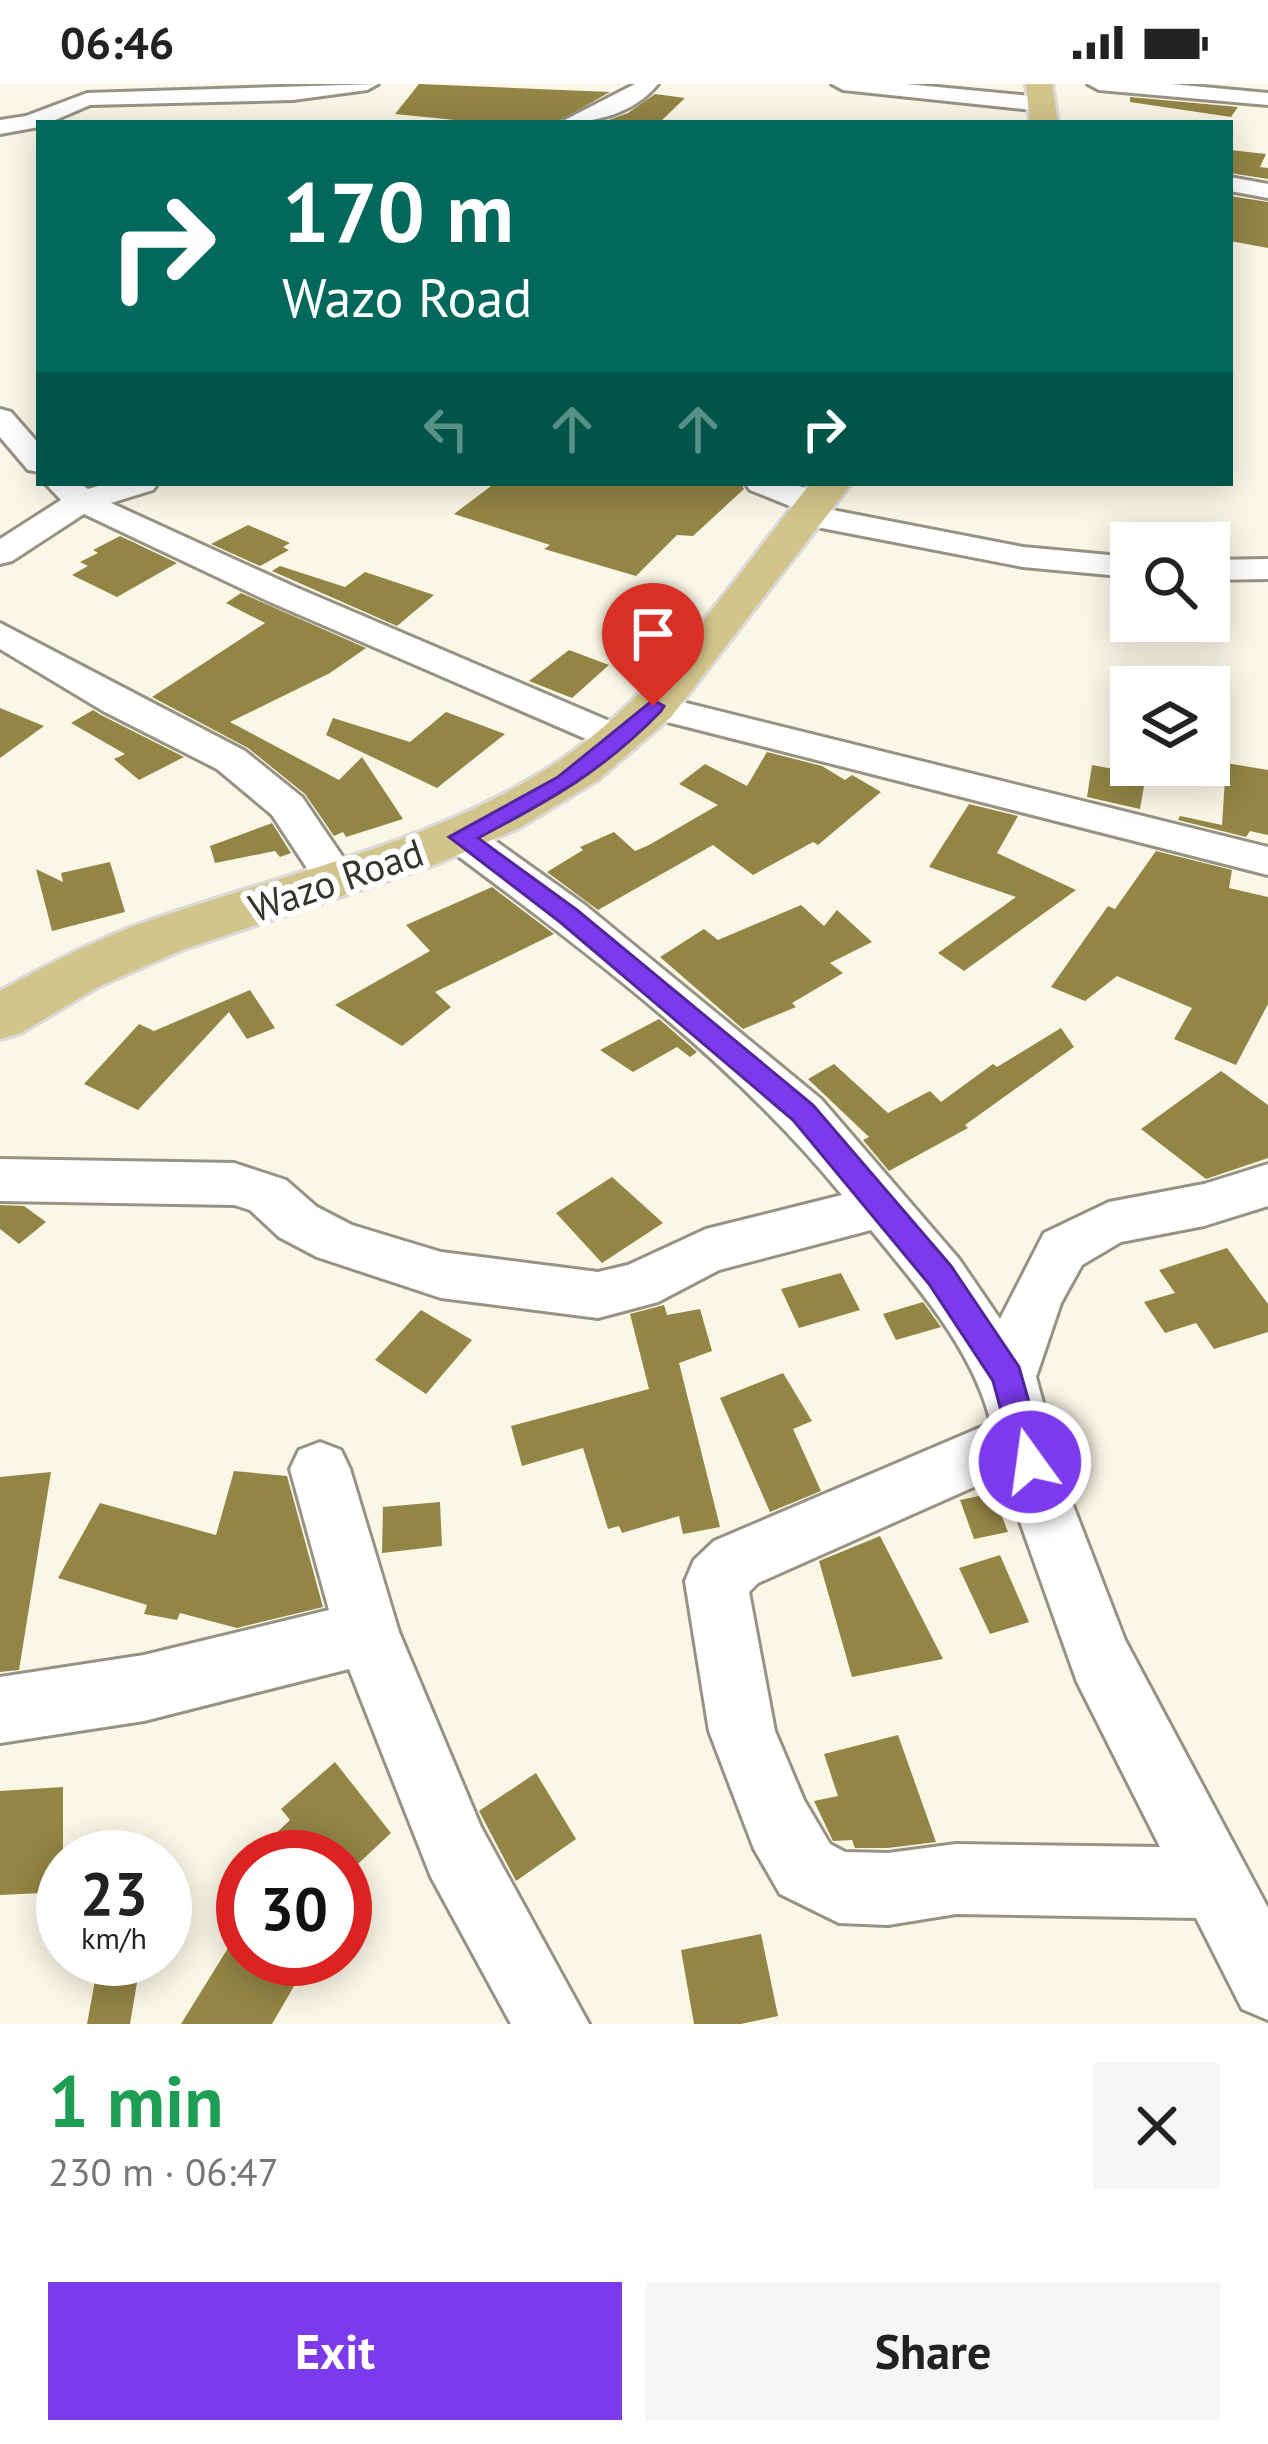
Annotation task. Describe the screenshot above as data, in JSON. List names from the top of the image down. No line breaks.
{"streets":{"main road":["Wazo Road"]},"page":{"status":"06:46","turn":["170 m","Wazo Road"],"speed":"23 km/h","limit":"30","heading":["1 min","230 m · 06:47"],"buttons":["Exit","Share"]}}
